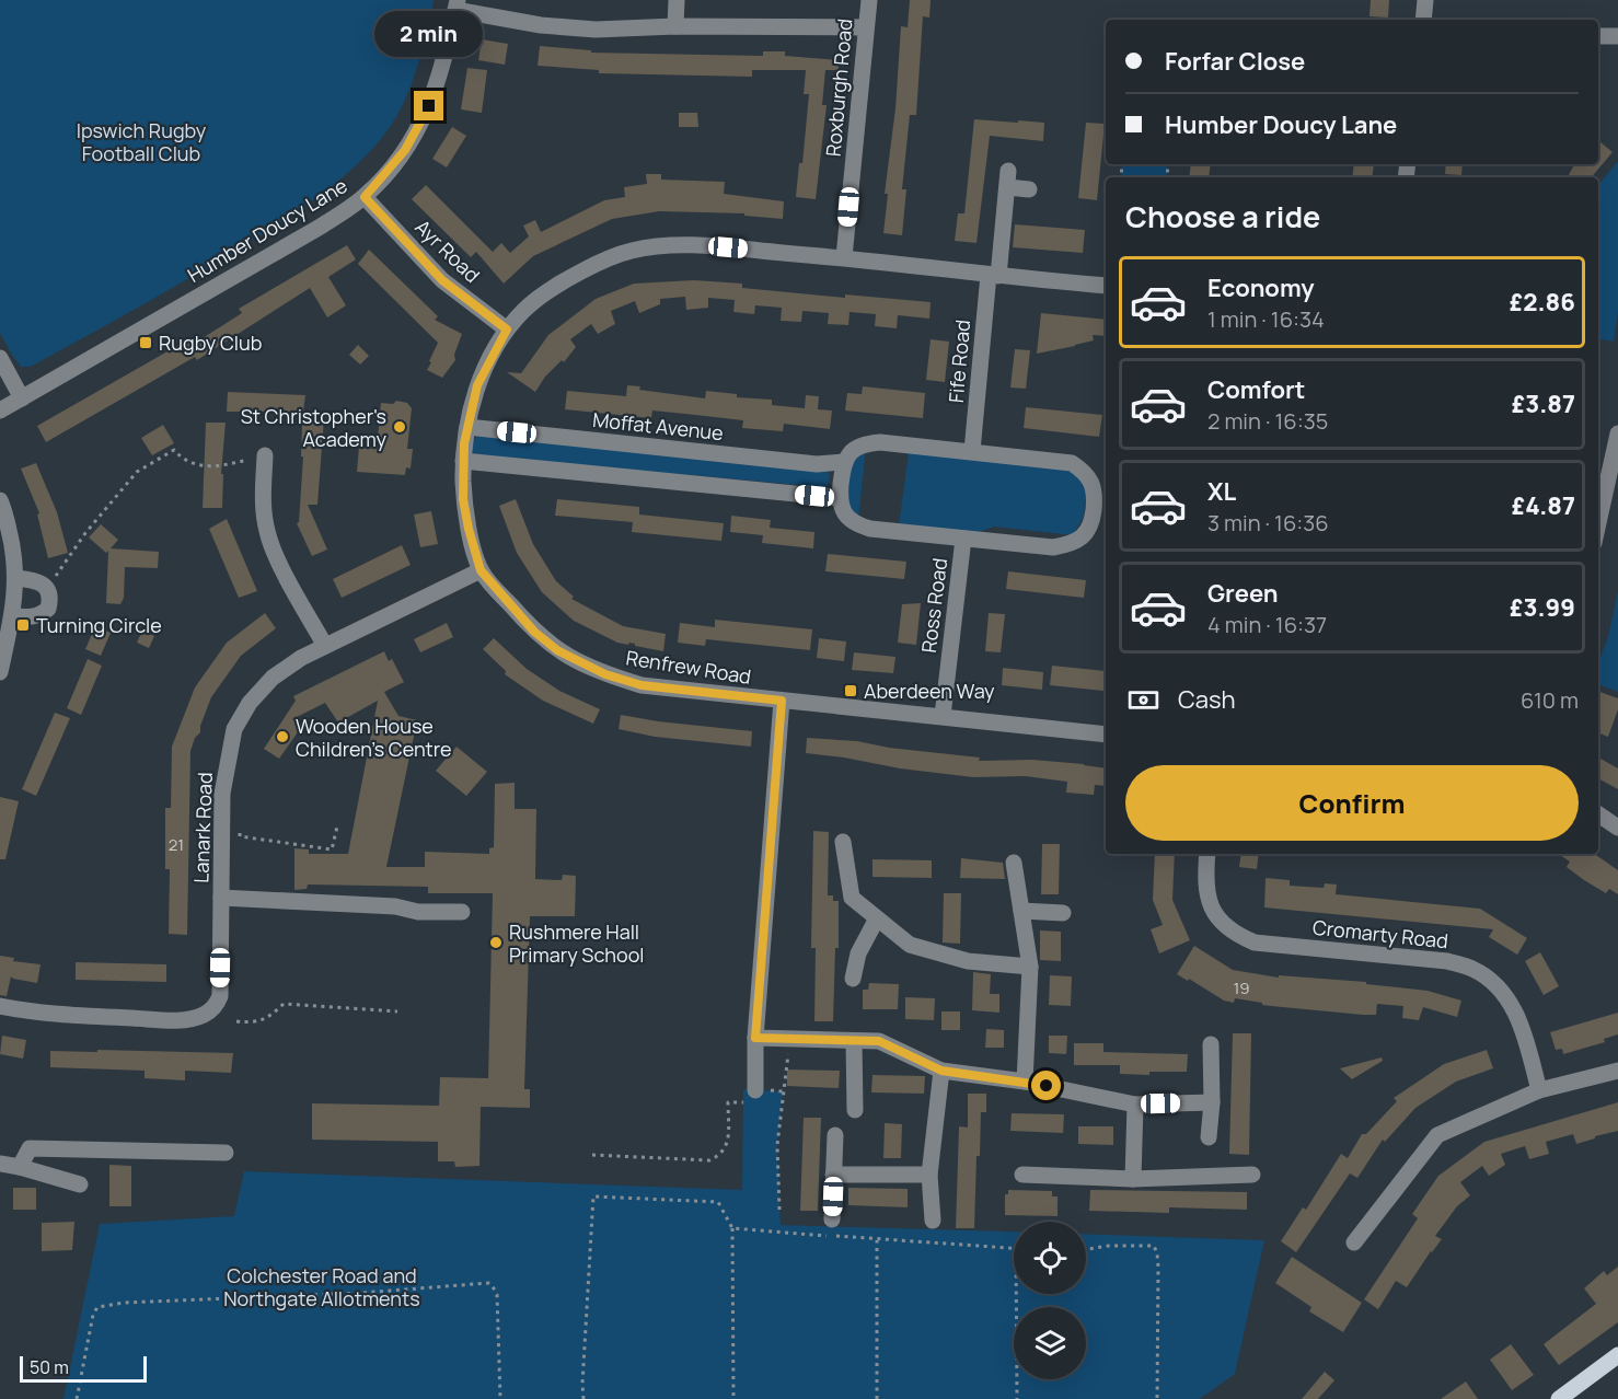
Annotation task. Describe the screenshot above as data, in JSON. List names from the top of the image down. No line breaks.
{"streets":{"street":["Roxburgh Road","Humber Doucy Lane","Ayr Road","Fife Road","Moffat Avenue","Ross Road","Renfrew Road","Lanark Road","Cromarty Road"]},"crossings":[["Roxburgh Road","Renfrew Road"],["Humber Doucy Lane","Ayr Road"],["Ayr Road","Renfrew Road"],["Fife Road","Renfrew Road"],["Moffat Avenue","Renfrew Road"],["Ross Road","Renfrew Road"],["Renfrew Road","Lanark Road"]],"parks":["Ipswich Rugby Football Club","Colchester Road and Northgate Allotments"],"places":{"transit":["Rugby Club","Turning Circle","Aberdeen Way"],"other":["St Christopher's Academy","Wooden House Children's Centre","Rushmere Hall Primary School"]},"house_numbers":["21","19"],"scale_bar":"50 m","page":{"bubble":"2 min","banner":["Forfar Close","Humber Doucy Lane"],"heading":"Choose a ride","list":[{"name":"Economy","note":"1 min · 16:34","value":"£2.86"},{"name":"Comfort","note":"2 min · 16:35","value":"£3.87"},{"name":"XL","note":"3 min · 16:36","value":"£4.87"},{"name":"Green","note":"4 min · 16:37","value":"£3.99"}],"pay":["Cash","610 m"],"buttons":"Confirm","scale":"50 m"}}
